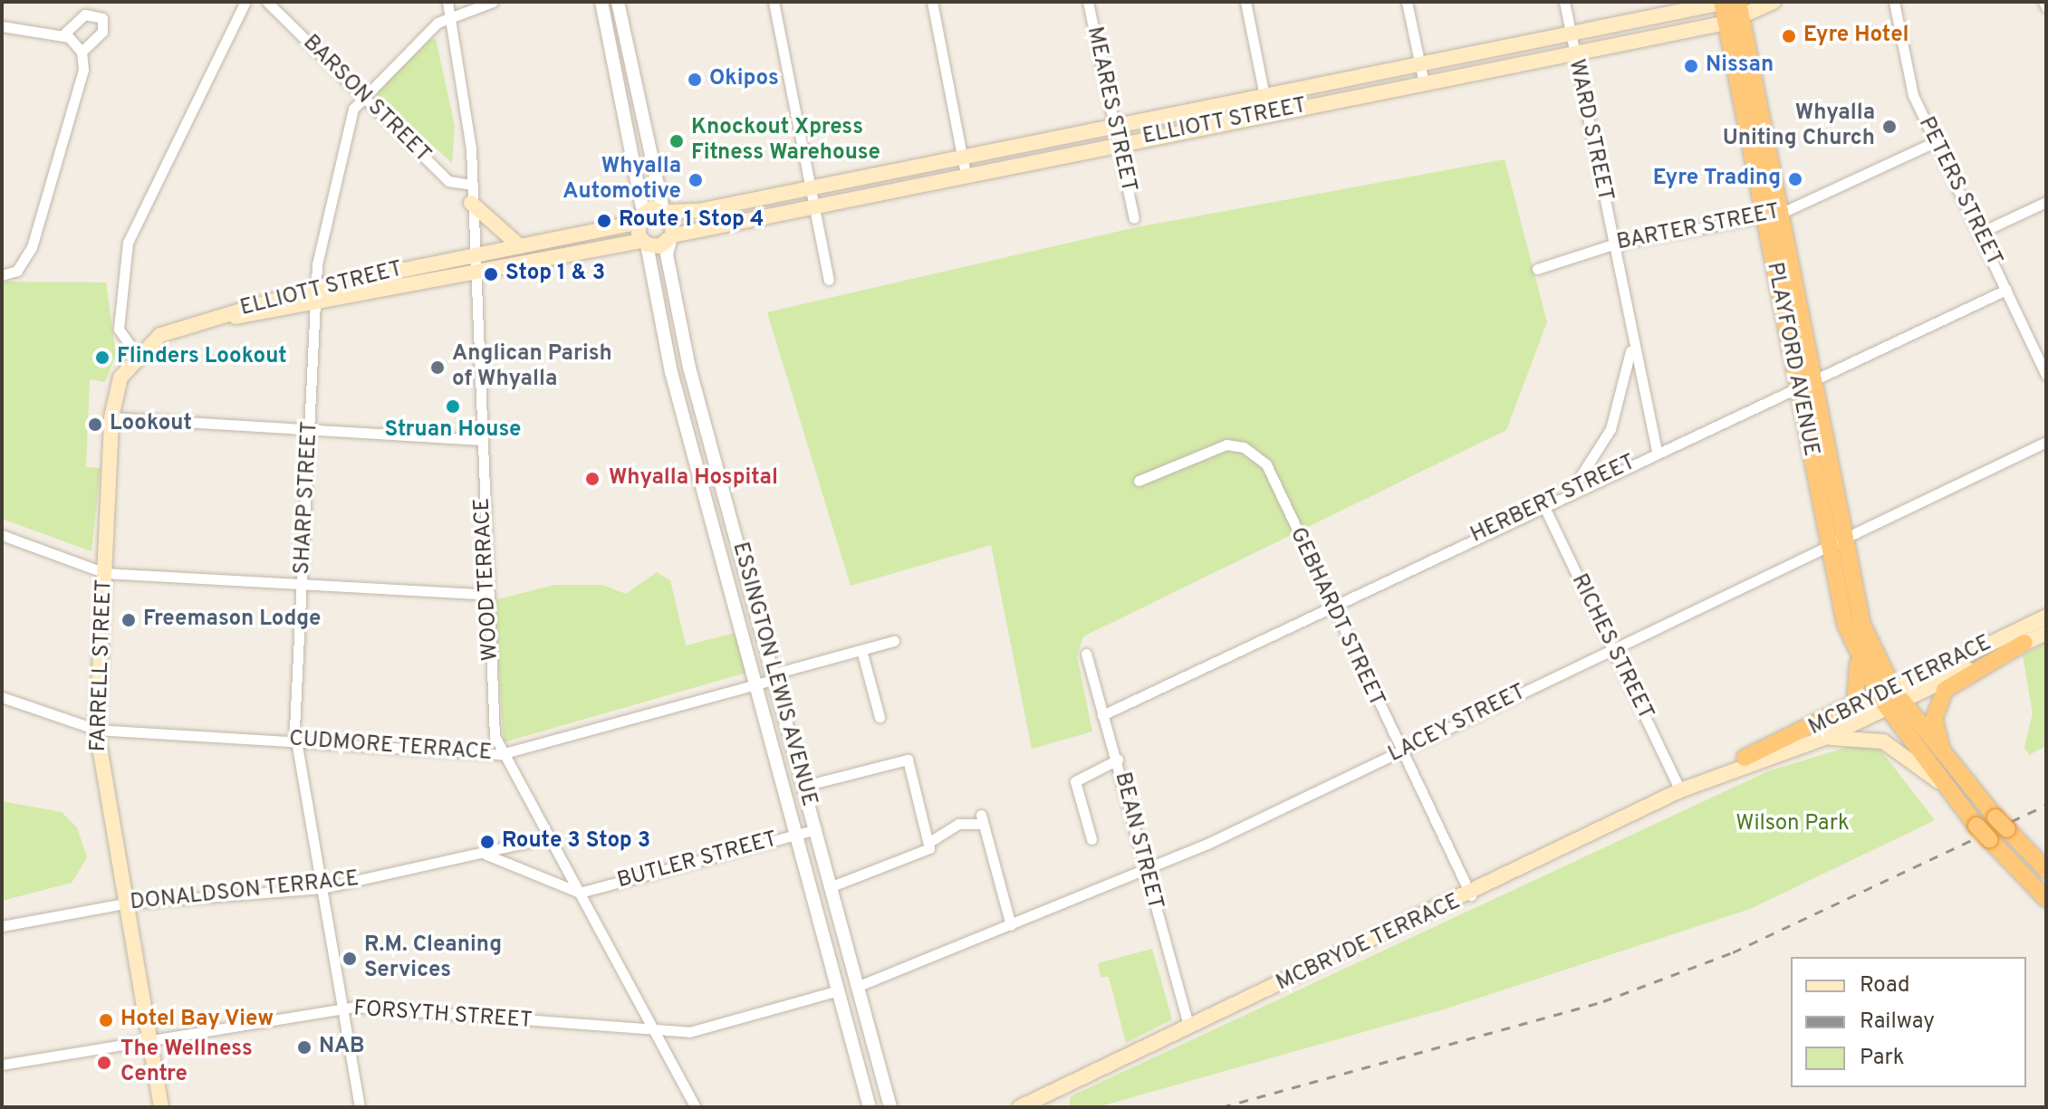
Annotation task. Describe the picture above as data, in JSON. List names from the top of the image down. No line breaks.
{"streets":{"highway":["PLAYFORD AVENUE"],"main road":["ELLIOTT STREET","FARRELL STREET","MCBRYDE TERRACE"],"street":["BARSON STREET","MEARES STREET","WARD STREET","PETERS STREET","BARTER STREET","SHARP STREET","HERBERT STREET","WOOD TERRACE","GEBHARDT STREET","RICHES STREET","ESSINGTON LEWIS AVENUE","LACEY STREET","CUDMORE TERRACE","BEAN STREET","BUTLER STREET","DONALDSON TERRACE","FORSYTH STREET"]},"crossings":[["BARSON STREET","SHARP STREET"],["BARSON STREET","WOOD TERRACE"],["MEARES STREET","ELLIOTT STREET"],["ELLIOTT STREET","WARD STREET"],["ELLIOTT STREET","PLAYFORD AVENUE"],["ELLIOTT STREET","SHARP STREET"],["ELLIOTT STREET","WOOD TERRACE"],["ELLIOTT STREET","FARRELL STREET"],["ELLIOTT STREET","ESSINGTON LEWIS AVENUE"],["WARD STREET","BARTER STREET"],["WARD STREET","HERBERT STREET"],["PETERS STREET","BARTER STREET"],["PETERS STREET","HERBERT STREET"],["BARTER STREET","PLAYFORD AVENUE"],["PLAYFORD AVENUE","HERBERT STREET"],["PLAYFORD AVENUE","MCBRYDE TERRACE"],["PLAYFORD AVENUE","LACEY STREET"],["SHARP STREET","WOOD TERRACE"],["SHARP STREET","CUDMORE TERRACE"],["SHARP STREET","DONALDSON TERRACE"],["SHARP STREET","FORSYTH STREET"],["HERBERT STREET","GEBHARDT STREET"],["HERBERT STREET","RICHES STREET"],["HERBERT STREET","BEAN STREET"],["WOOD TERRACE","CUDMORE TERRACE"],["WOOD TERRACE","BUTLER STREET"],["WOOD TERRACE","DONALDSON TERRACE"],["WOOD TERRACE","FORSYTH STREET"],["GEBHARDT STREET","MCBRYDE TERRACE"],["GEBHARDT STREET","LACEY STREET"],["RICHES STREET","MCBRYDE TERRACE"],["RICHES STREET","LACEY STREET"],["FARRELL STREET","CUDMORE TERRACE"],["FARRELL STREET","DONALDSON TERRACE"],["FARRELL STREET","FORSYTH STREET"],["ESSINGTON LEWIS AVENUE","LACEY STREET"],["ESSINGTON LEWIS AVENUE","CUDMORE TERRACE"],["ESSINGTON LEWIS AVENUE","BUTLER STREET"],["ESSINGTON LEWIS AVENUE","FORSYTH STREET"],["MCBRYDE TERRACE","BEAN STREET"],["LACEY STREET","BEAN STREET"]],"parks":["Wilson Park"],"places":["Eyre Hotel","Nissan","Okipos","Whyalla Uniting Church","Knockout Xpress Fitness Warehouse","Eyre Trading","Whyalla Automotive","Route 1 Stop 4","Stop 1 & 3","Flinders Lookout","Anglican Parish of Whyalla","Struan House","Lookout","Whyalla Hospital","Freemason Lodge","Route 3 Stop 3","R.M. Cleaning Services","Hotel Bay View","NAB","The Wellness Centre"],"legend":["Road","Railway","Park"]}
